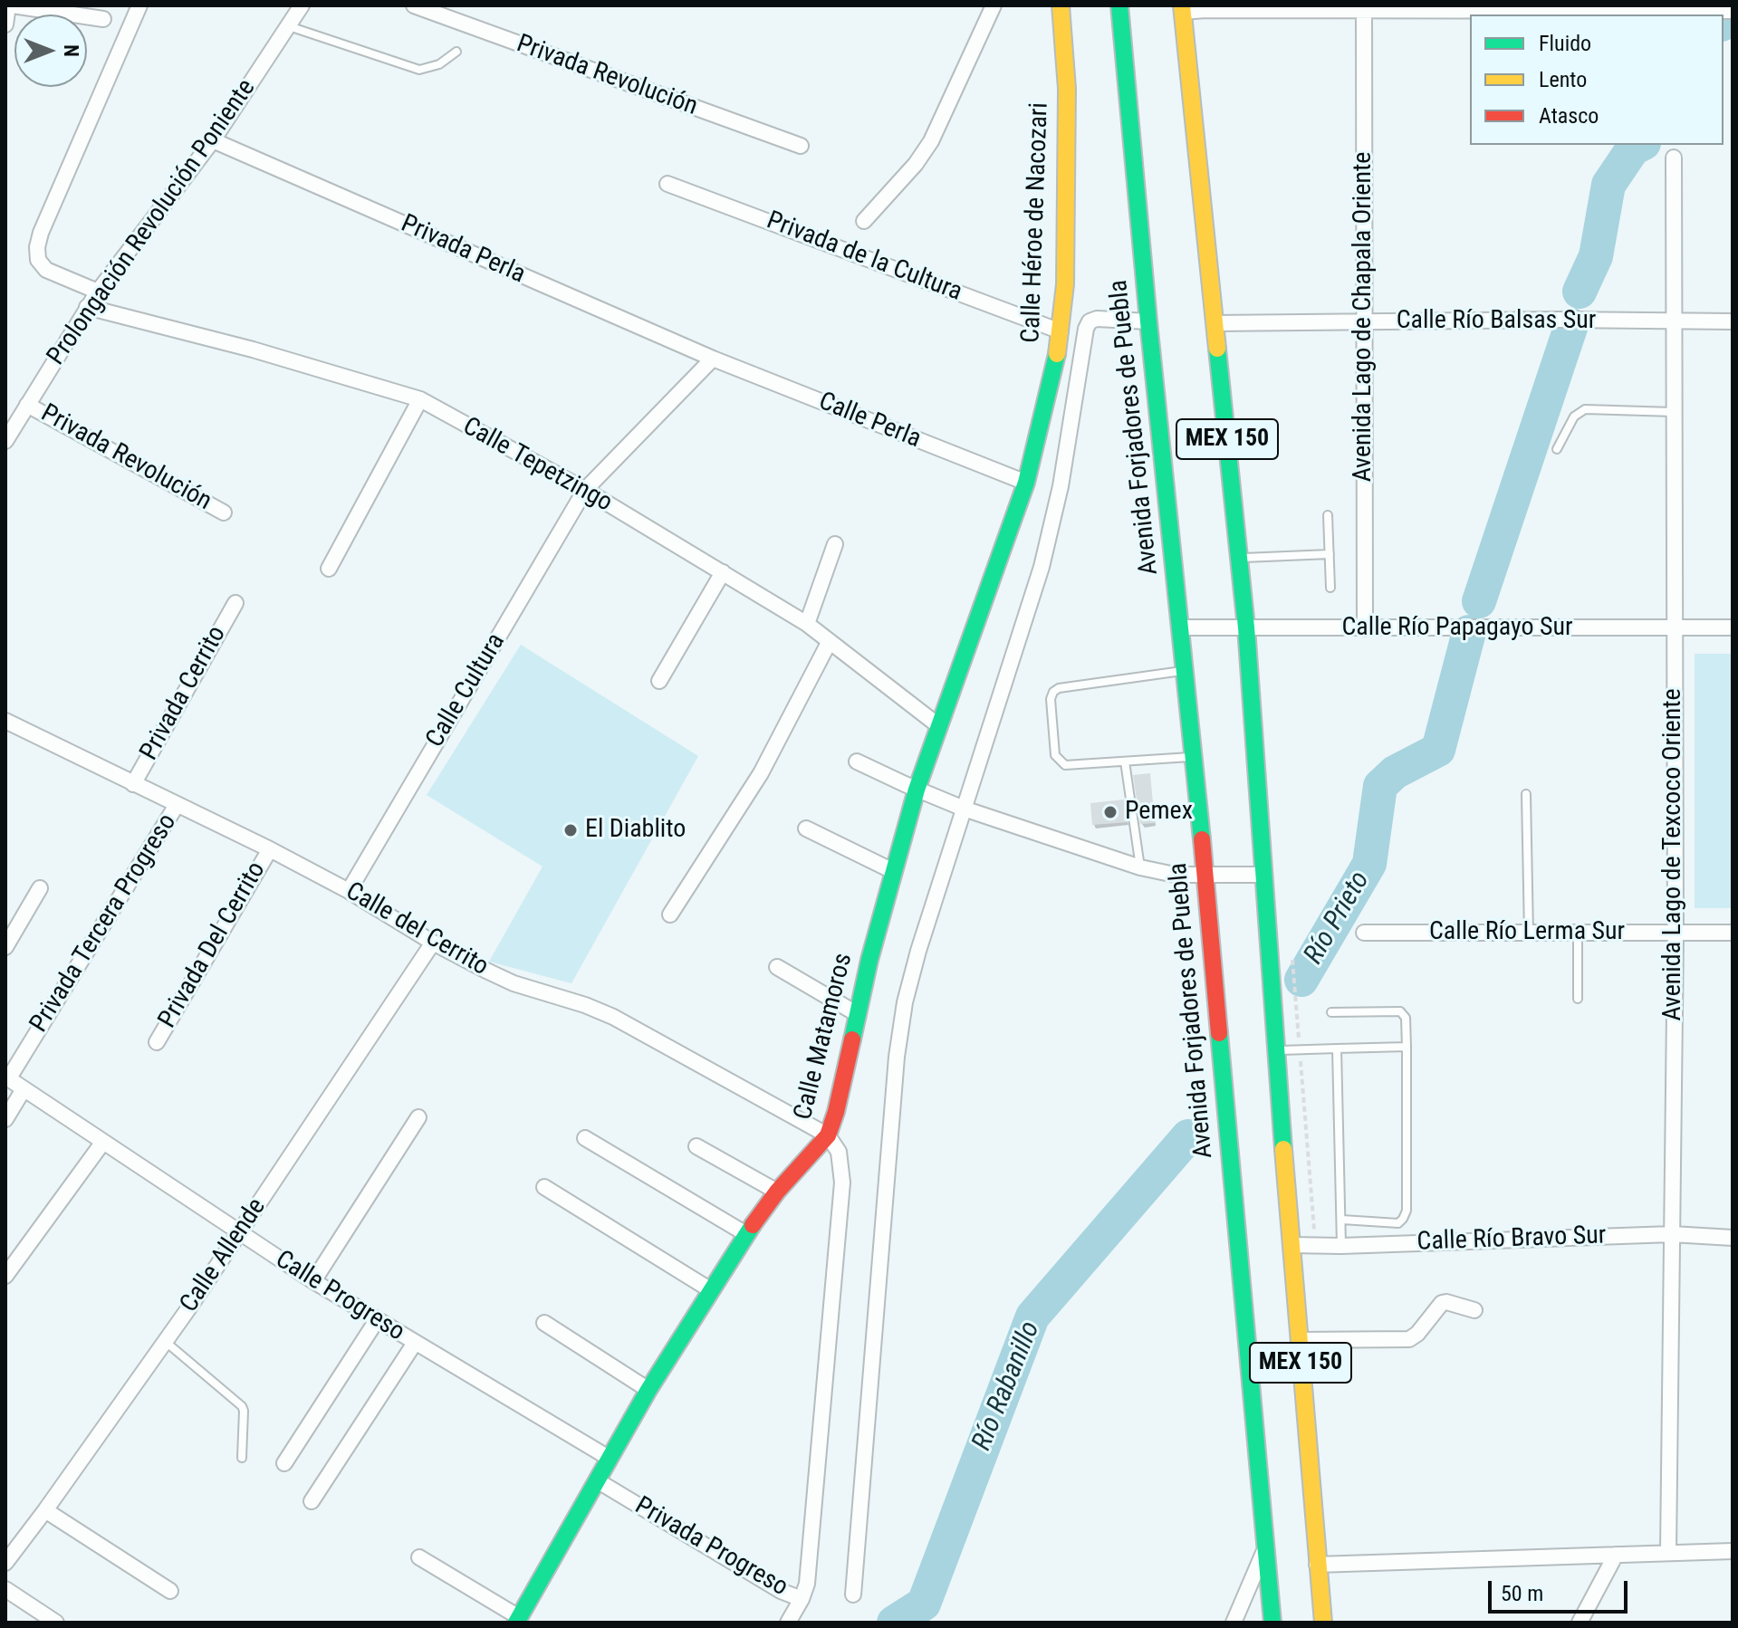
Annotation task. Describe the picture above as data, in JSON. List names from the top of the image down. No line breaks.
{"streets":{"main road":["Calle Héroe de Nacozari","Avenida Forjadores de Puebla","MEX 150","Calle Matamoros"],"street":["Privada Revolución","Prolongación Revolución Poniente","Privada Perla","Privada de la Cultura","Avenida Lago de Chapala Oriente","Calle Río Balsas Sur","Calle Perla","Calle Tepetzingo","Calle Río Papagayo Sur","Calle Cultura","Privada Cerrito","Avenida Lago de Texcoco Oriente","Privada Tercera Progreso","Calle del Cerrito","Calle Río Lerma Sur","Privada Del Cerrito","Calle Río Bravo Sur","Calle Allende","Calle Progreso","Privada Progreso"]},"crossings":[["Privada Revolución","Prolongación Revolución Poniente"],["Prolongación Revolución Poniente","Privada Perla"],["Prolongación Revolución Poniente","Calle Tepetzingo"],["Calle Héroe de Nacozari","Privada de la Cultura"],["Calle Héroe de Nacozari","Calle Perla"],["Calle Héroe de Nacozari","Calle Matamoros"],["Privada Perla","Calle Perla"],["Privada Perla","Calle Cultura"],["Avenida Lago de Chapala Oriente","Calle Río Balsas Sur"],["Avenida Lago de Chapala Oriente","Calle Río Papagayo Sur"],["Calle Río Balsas Sur","MEX 150"],["Calle Río Balsas Sur","Avenida Lago de Texcoco Oriente"],["Calle Perla","Calle Cultura"],["Calle Perla","Calle Matamoros"],["Avenida Forjadores de Puebla","Calle Río Papagayo Sur"],["MEX 150","Calle Río Papagayo Sur"],["MEX 150","Calle Río Bravo Sur"],["Calle Tepetzingo","Calle Cultura"],["Calle Tepetzingo","Calle Matamoros"],["Calle Río Papagayo Sur","Avenida Lago de Texcoco Oriente"],["Calle Cultura","Calle del Cerrito"],["Privada Cerrito","Calle del Cerrito"],["Avenida Lago de Texcoco Oriente","Calle Río Lerma Sur"],["Avenida Lago de Texcoco Oriente","Calle Río Bravo Sur"],["Privada Tercera Progreso","Calle del Cerrito"],["Privada Tercera Progreso","Calle Progreso"],["Calle del Cerrito","Privada Del Cerrito"],["Calle del Cerrito","Calle Matamoros"],["Calle del Cerrito","Calle Allende"],["Calle Matamoros","Calle Progreso"],["Calle Matamoros","Privada Progreso"],["Calle Allende","Calle Progreso"]],"water":["Río Prieto","Río Rabanillo"],"places":["Pemex","El Diablito"],"legend":["Fluido","Lento","Atasco"],"scale_bar":"50 m","north":"right"}
